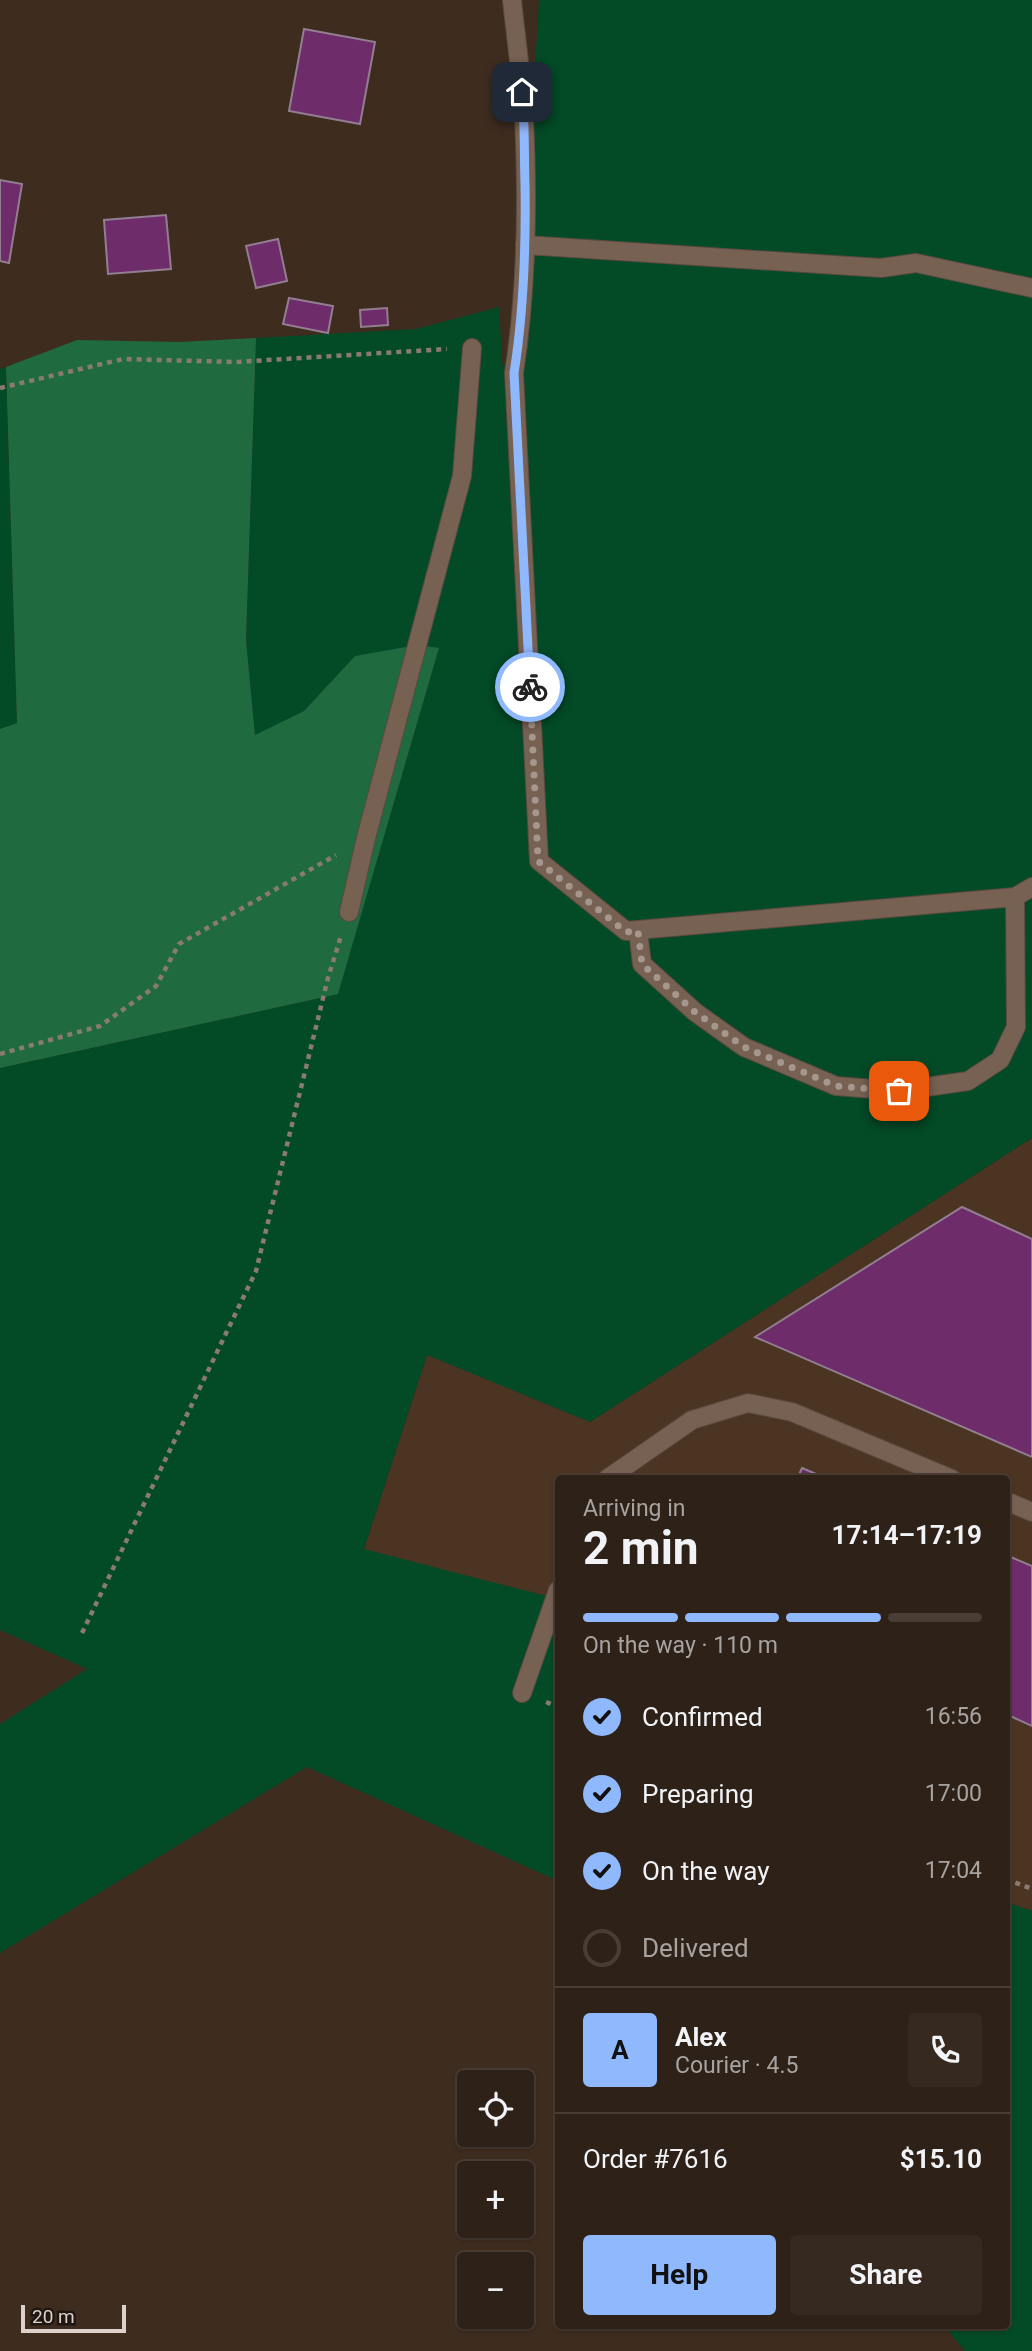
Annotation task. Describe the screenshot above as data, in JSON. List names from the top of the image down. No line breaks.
{"scale_bar":"20 m","page":{"heading":["2 min","Arriving in","17:14–17:19"],"panel":["Alex","Courier · 4.5","Order #7616","$15.10"],"bar":"On the way · 110 m","list":[["Confirmed","16:56"],["Preparing","17:00"],["On the way","17:04"],"Delivered"],"round":"A","map_buttons":["+","−"],"buttons":["Help","Share"],"scale":"20 m"}}
